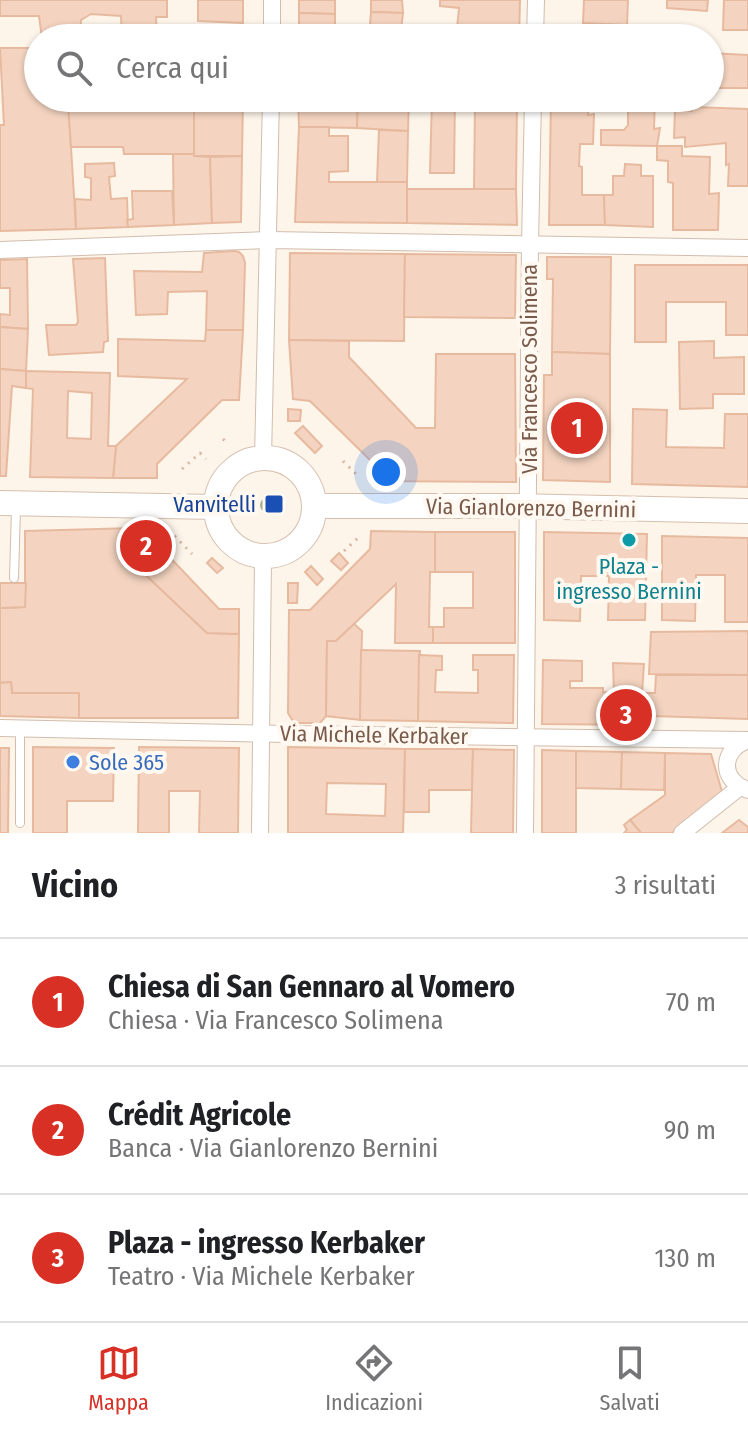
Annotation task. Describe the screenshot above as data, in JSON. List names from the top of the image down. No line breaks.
{"streets":{"street":["Via Francesco Solimena","Via Gianlorenzo Bernini","Via Michele Kerbaker"]},"crossings":[["Via Francesco Solimena","Via Gianlorenzo Bernini"],["Via Francesco Solimena","Via Michele Kerbaker"]],"places":{"transit":["Vanvitelli"],"other":["Plaza - ingresso Bernini","Sole 365"]},"page":{"search":"Cerca qui","pins":["1","2","3"],"heading":["Vicino","3 risultati"],"list":[{"mark":"1","name":"Chiesa di San Gennaro al Vomero","note":"Chiesa · Via Francesco Solimena","value":"70 m"},{"mark":"2","name":"Crédit Agricole","note":"Banca · Via Gianlorenzo Bernini","value":"90 m"},{"mark":"3","name":"Plaza - ingresso Kerbaker","note":"Teatro · Via Michele Kerbaker","value":"130 m"}],"nav":["Mappa","Indicazioni","Salvati"]}}
